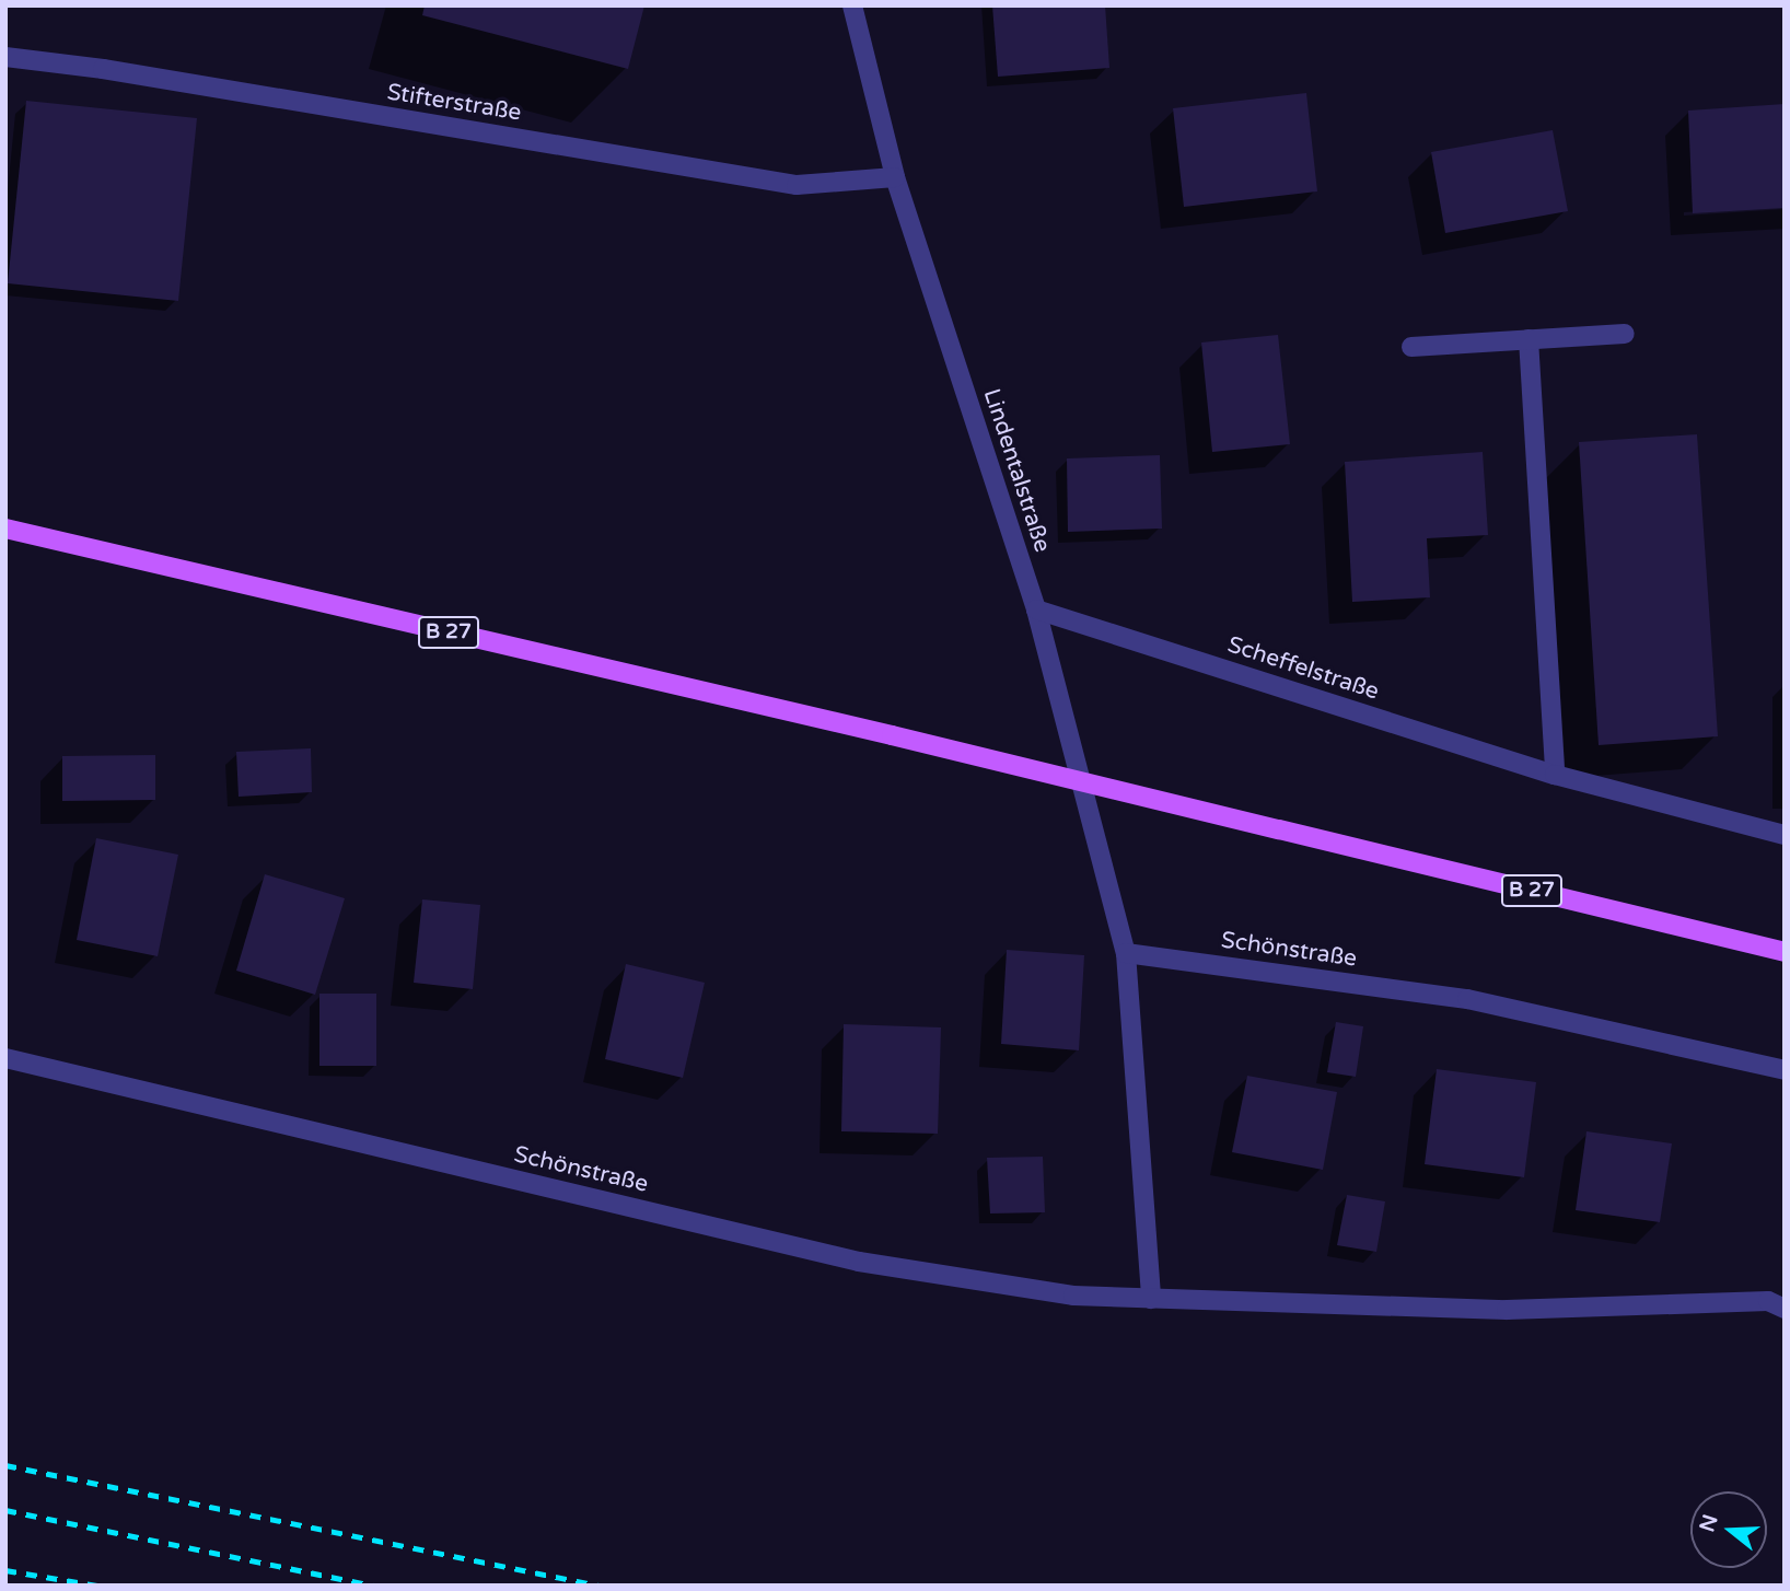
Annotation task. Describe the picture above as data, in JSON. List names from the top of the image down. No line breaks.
{"streets":{"main road":["B 27"],"street":["Stifterstraße","Lindentalstraße","Scheffelstraße","Schönstraße"]},"crossings":[["Stifterstraße","Lindentalstraße"],["Lindentalstraße","Scheffelstraße"],["Lindentalstraße","Schönstraße"]],"north":"left"}
